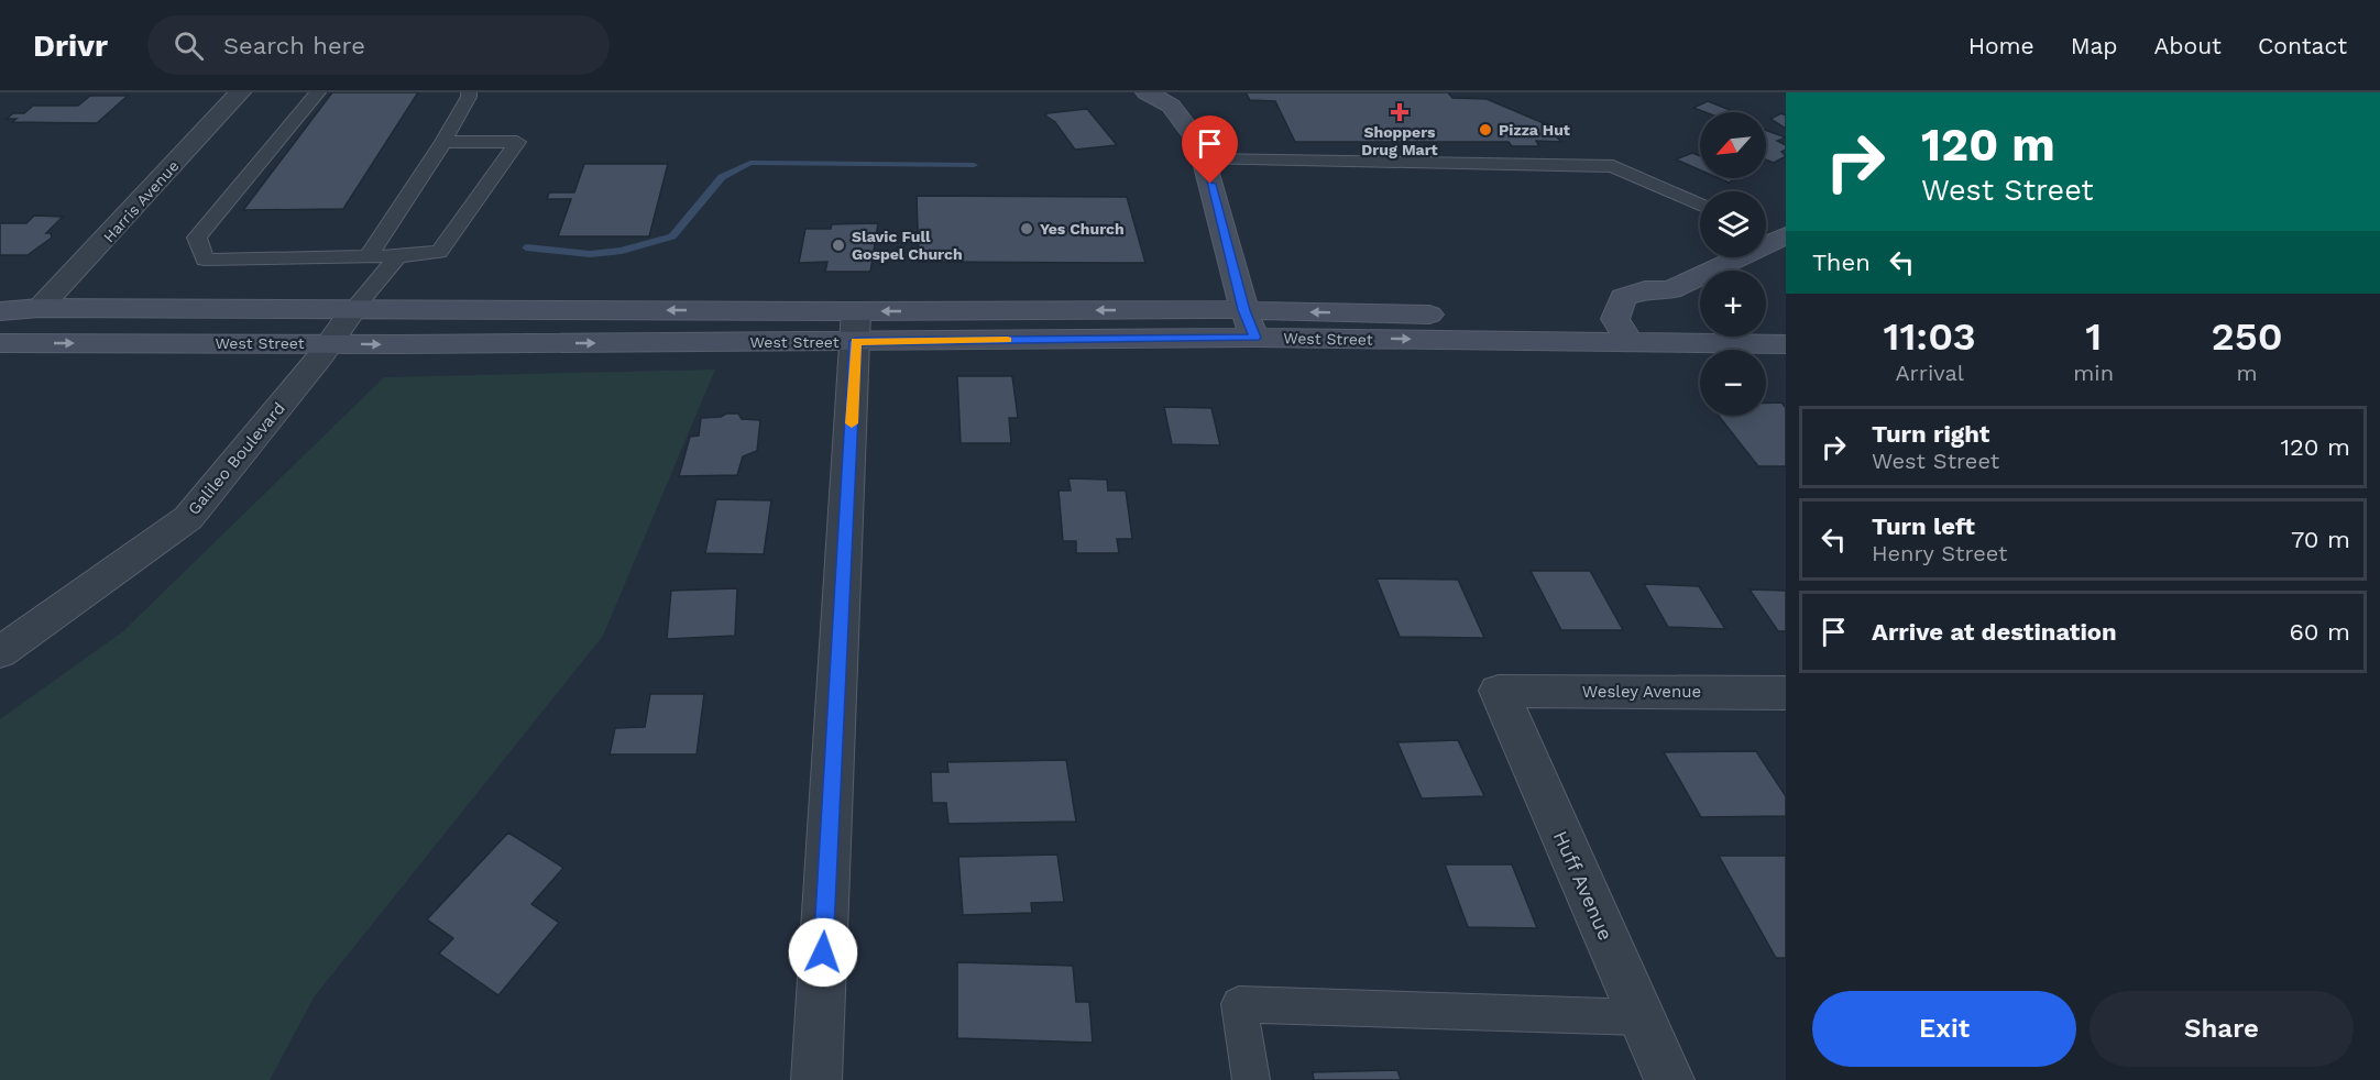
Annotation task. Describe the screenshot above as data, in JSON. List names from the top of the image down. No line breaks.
{"streets":{"main road":["West Street"],"street":["Harris Avenue","Galileo Boulevard","Wesley Avenue","Huff Avenue"]},"crossings":[["Harris Avenue","West Street"],["West Street","Galileo Boulevard"],["Wesley Avenue","Huff Avenue"]],"places":{"health":["Shoppers Drug Mart"],"other":["Pizza Hut","Yes Church","Slavic Full Gospel Church"]},"north":"bottom left","page":{"header":"Drivr","search":"Search here","nav":["Home","Map","About","Contact"],"turn":["120 m","West Street"],"map_buttons":["+","−"],"then":"Then","eta":["11:03","Arrival","1","min","250","m"],"list":[{"name":"Turn right","note":"West Street","value":"120 m"},{"name":"Turn left","note":"Henry Street","value":"70 m"},{"name":"Arrive at destination","value":"60 m"}],"buttons":["Exit","Share"]}}
